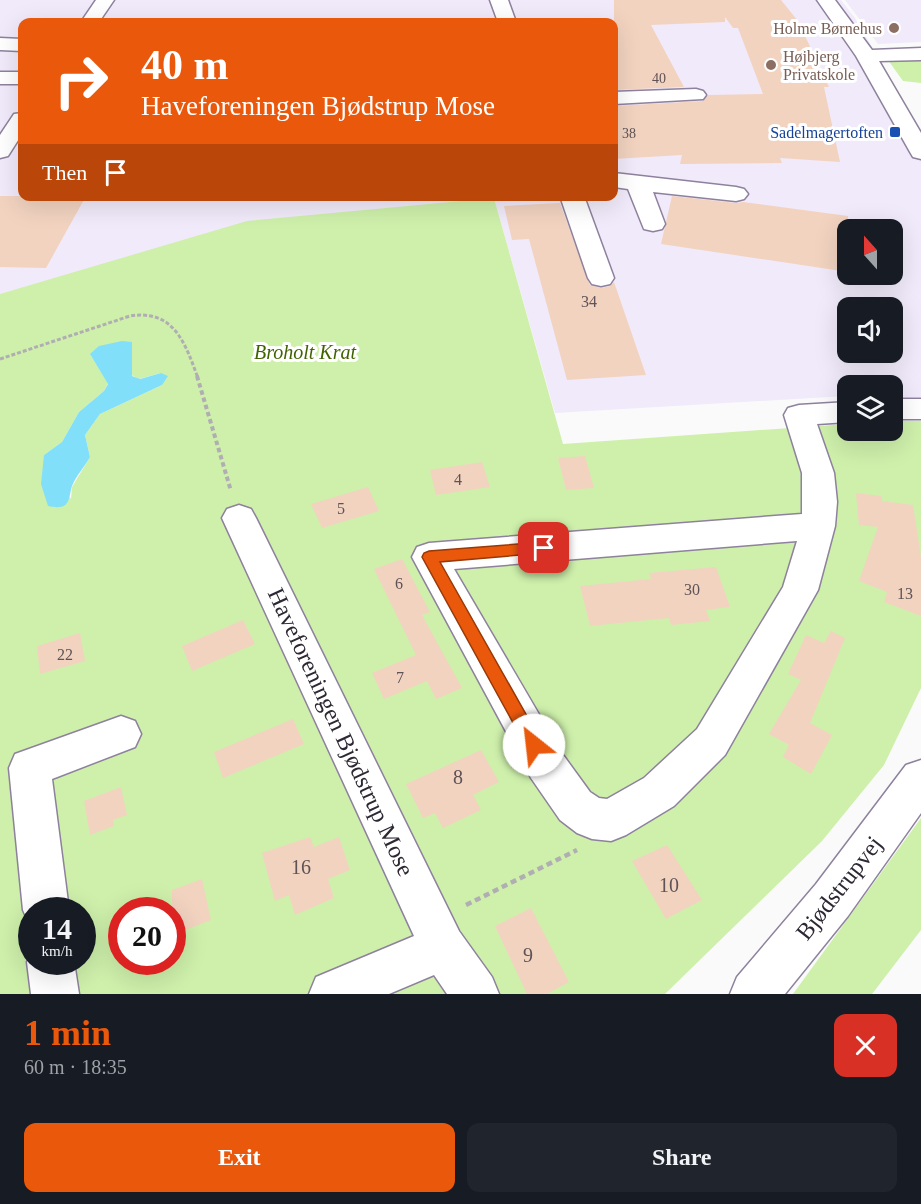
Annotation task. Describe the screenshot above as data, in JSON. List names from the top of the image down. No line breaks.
{"streets":{"street":["Haveforeningen Bjødstrup Mose","Bjødstrupvej"]},"parks":["Broholt Krat"],"places":{"other":["Holme Børnehus","Højbjerg Privatskole"],"transit":["Sadelmagertoften"]},"house_numbers":["40","38","34","4","5","6","30","13","22","7","8","16","10","9"],"north":"top","page":{"turn":["40 m","Haveforeningen Bjødstrup Mose"],"then":"Then","speed":"14 km/h","limit":"20","heading":["1 min","60 m · 18:35"],"buttons":["Exit","Share"]}}
